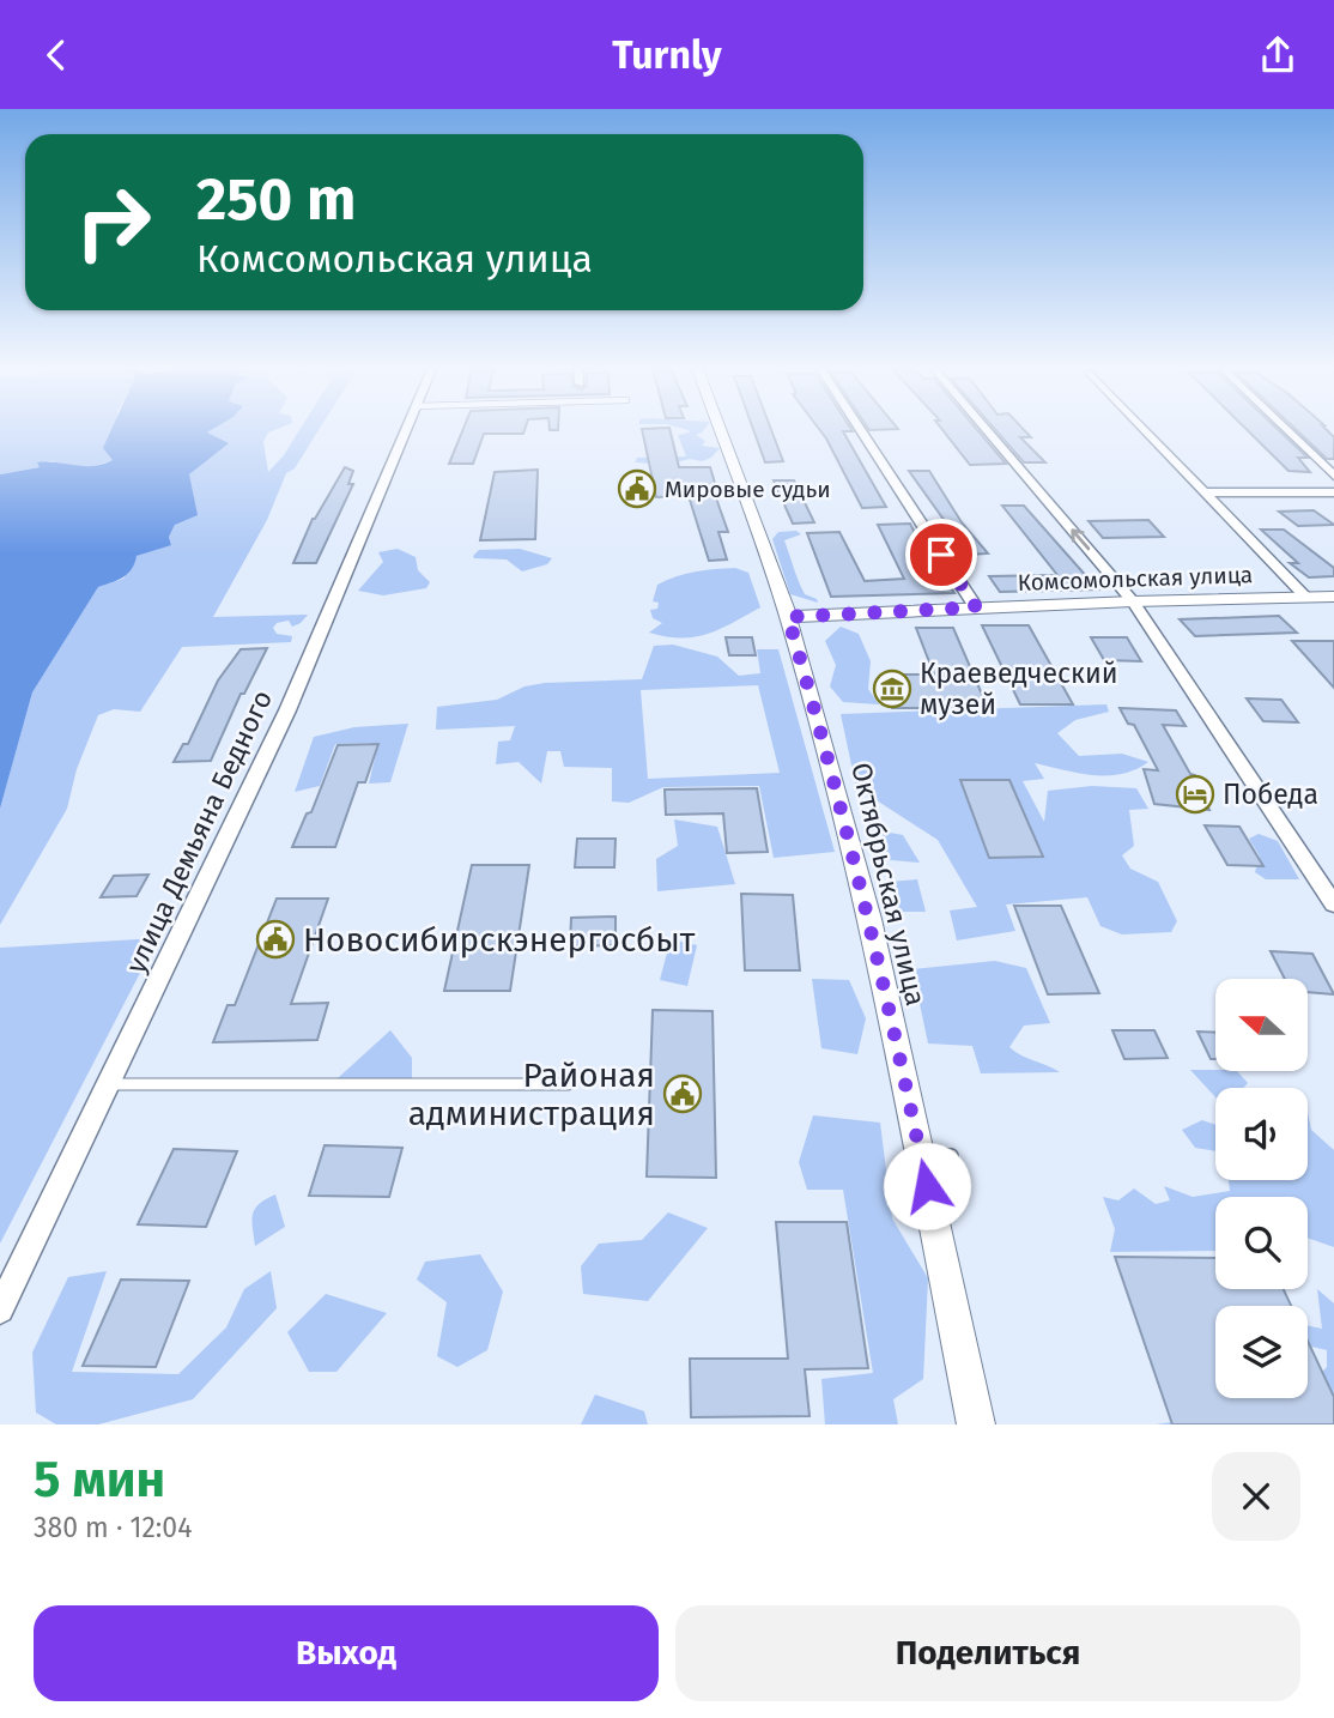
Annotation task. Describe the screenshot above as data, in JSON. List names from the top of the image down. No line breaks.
{"streets":{"street":["Комсомольская улица","улица Демьяна Бедного","Октябрьская улица"]},"crossings":[["Комсомольская улица","Октябрьская улица"]],"places":{"public building":["Мировые судьи","Новосибирскэнергосбыт","Районая администрация"],"museum":["Краеведческий музей"],"hotel":["Победа"]},"north":"left","page":{"header":"Turnly","turn":["250 m","Комсомольская улица"],"heading":["5 мин","380 m · 12:04"],"buttons":["Выход","Поделиться"]}}
